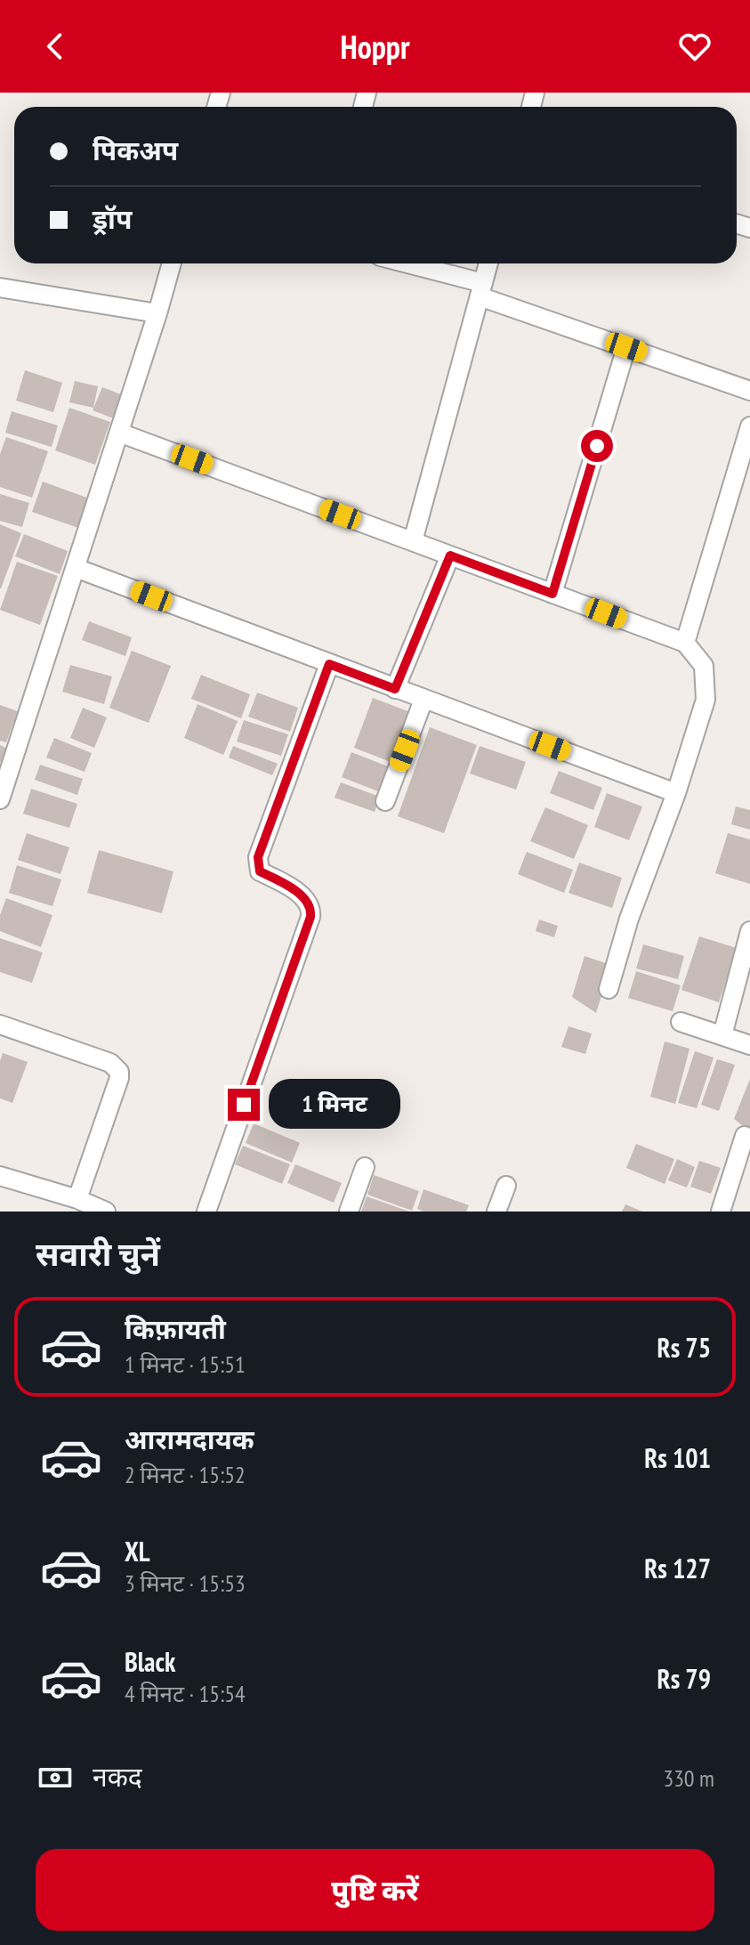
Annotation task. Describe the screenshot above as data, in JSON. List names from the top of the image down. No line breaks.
{"page":{"header":"Hoppr","banner":["पिकअप","ड्रॉप"],"bubble":"1 मिनट","heading":"सवारी चुनें","list":[{"name":"किफ़ायती","note":"1 मिनट · 15:51","value":"Rs 75"},{"name":"आरामदायक","note":"2 मिनट · 15:52","value":"Rs 101"},{"name":"XL","note":"3 मिनट · 15:53","value":"Rs 127"},{"name":"Black","note":"4 मिनट · 15:54","value":"Rs 79"}],"pay":["नकद","330 m"],"buttons":"पुष्टि करें"}}
